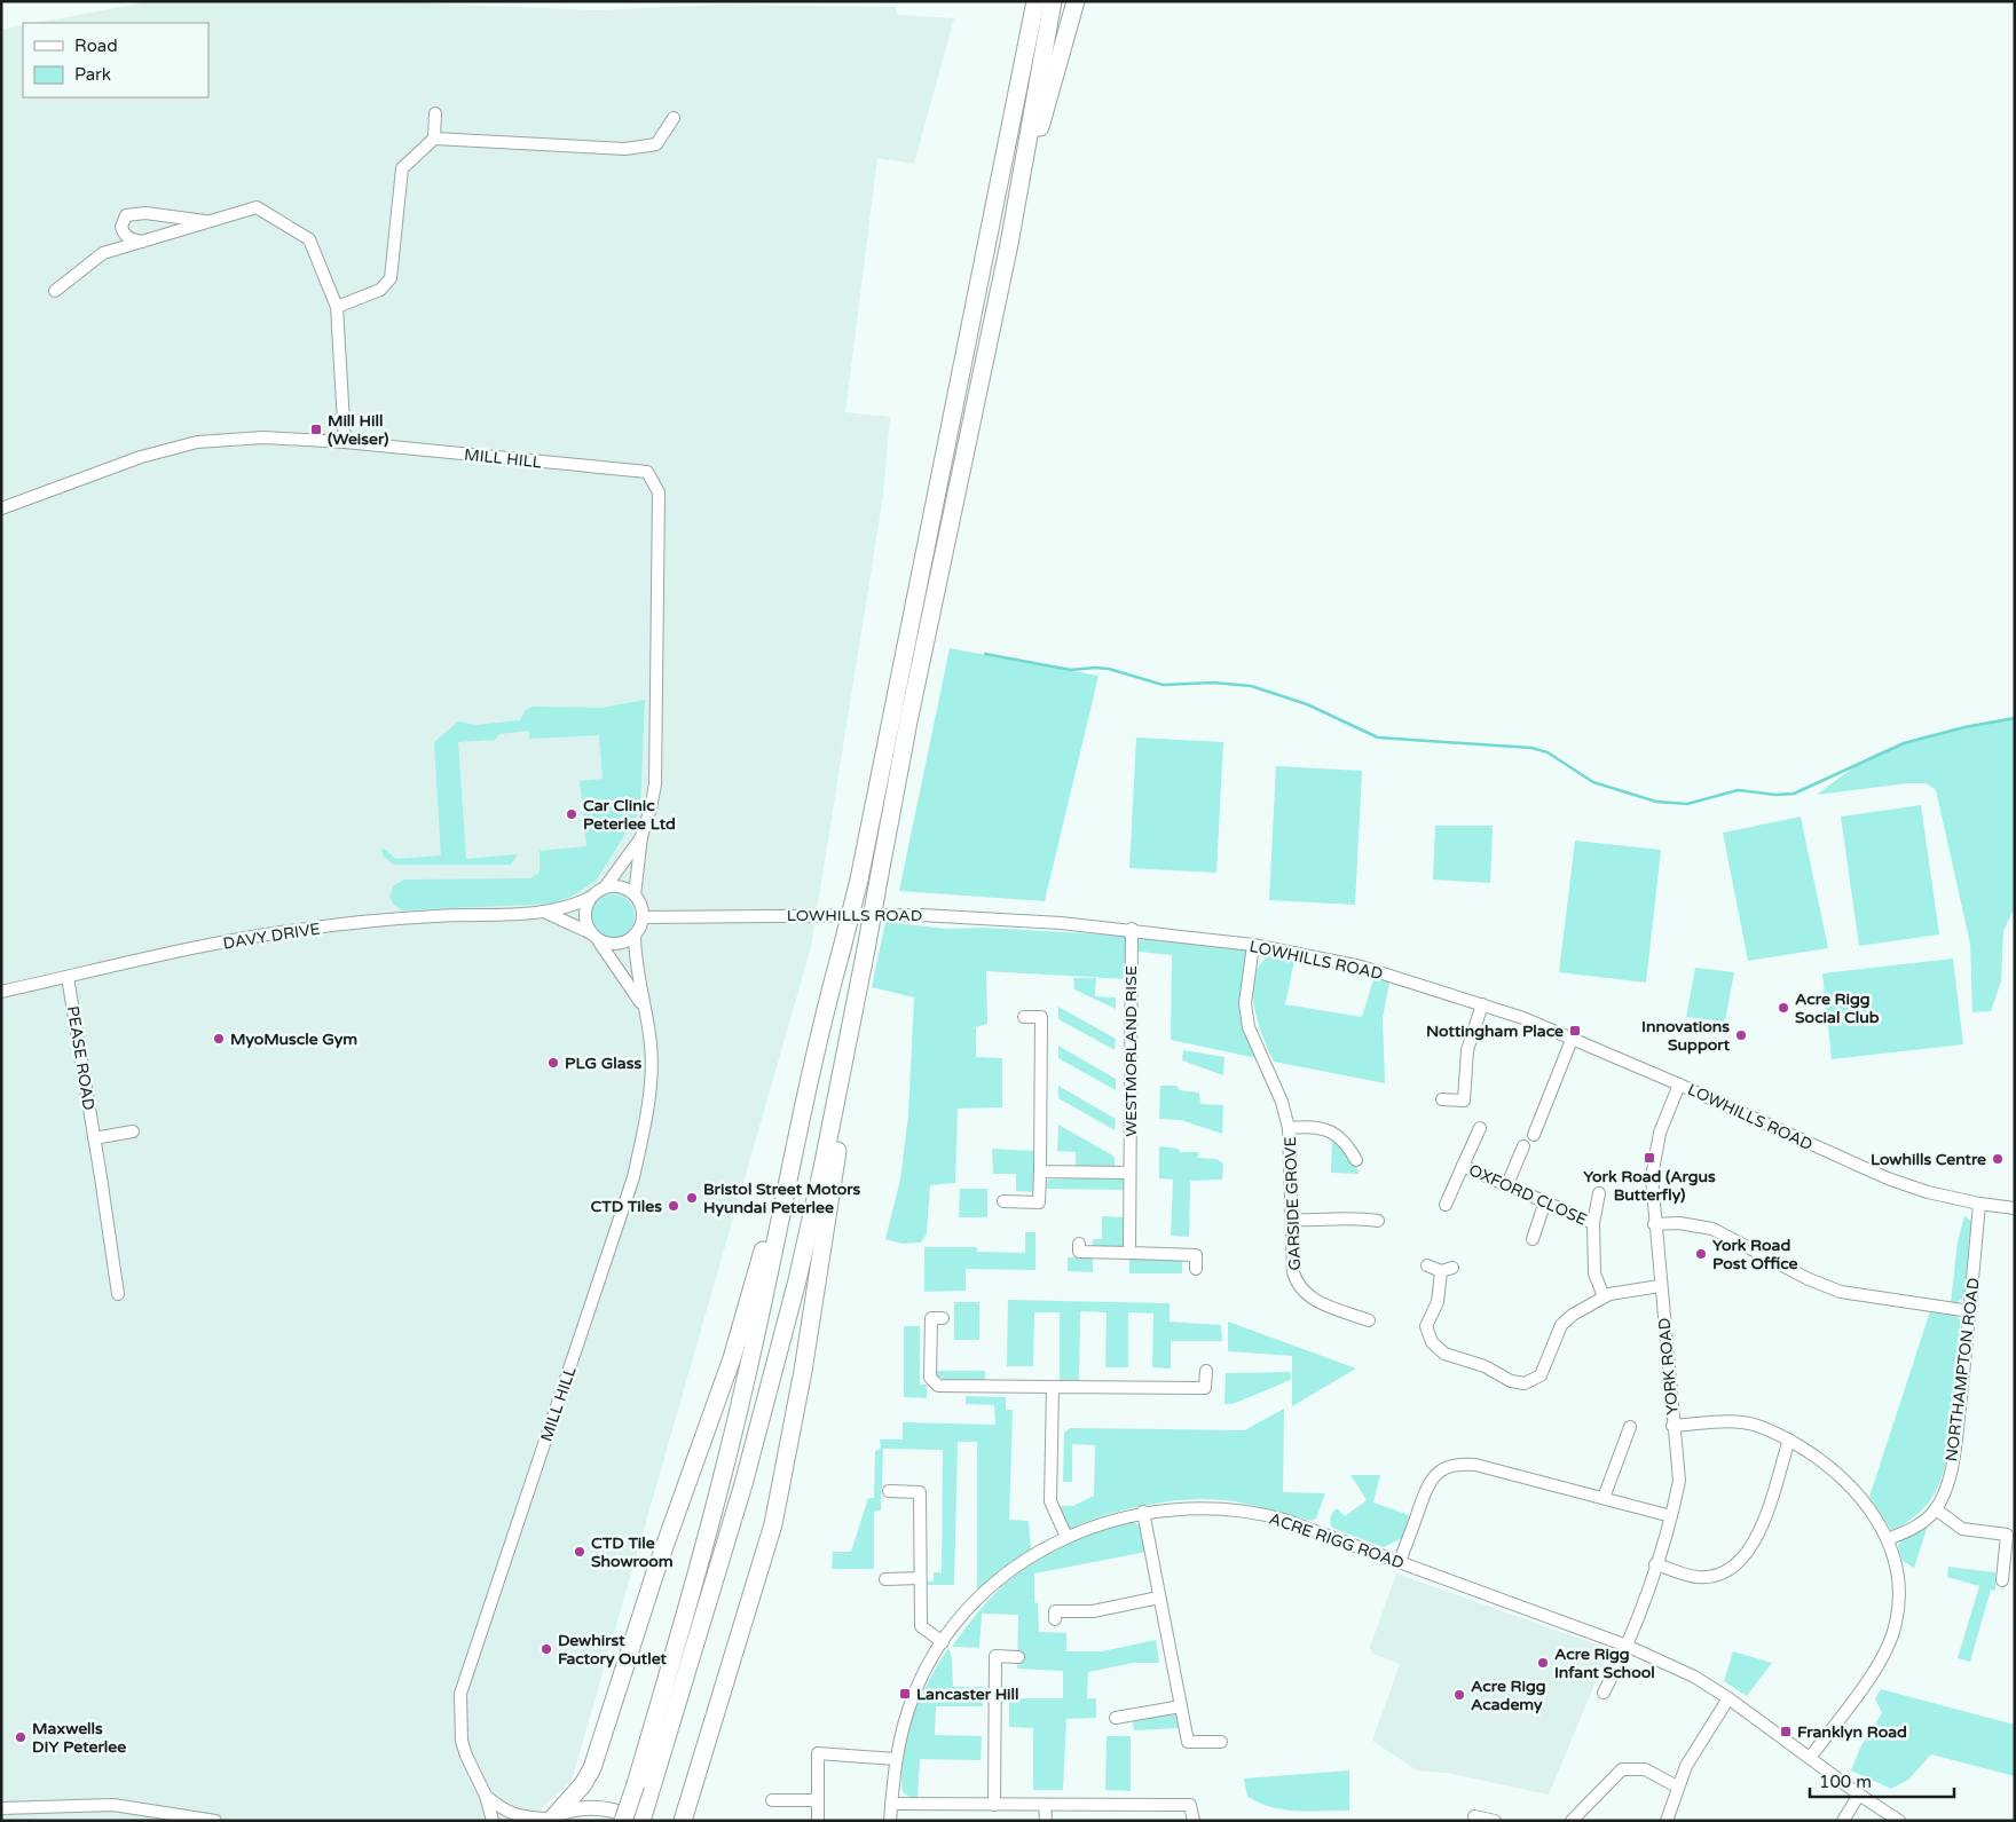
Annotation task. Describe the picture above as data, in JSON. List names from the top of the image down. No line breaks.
{"streets":{"street":["MILL HILL","LOWHILLS ROAD","DAVY DRIVE","WESTMORLAND RISE","PEASE ROAD","OXFORD CLOSE","GARSIDE GROVE","YORK ROAD","NORTHAMPTON ROAD","ACRE RIGG ROAD"]},"crossings":[["MILL HILL","LOWHILLS ROAD"],["MILL HILL","DAVY DRIVE"],["LOWHILLS ROAD","DAVY DRIVE"],["LOWHILLS ROAD","WESTMORLAND RISE"],["LOWHILLS ROAD","GARSIDE GROVE"],["LOWHILLS ROAD","YORK ROAD"],["LOWHILLS ROAD","NORTHAMPTON ROAD"],["DAVY DRIVE","PEASE ROAD"],["YORK ROAD","ACRE RIGG ROAD"]],"places":{"transit":["Mill Hill (Weiser)","Nottingham Place","York Road (Argus Butterfly)","Lancaster Hill","Franklyn Road"],"other":["Car Clinic Peterlee Ltd","Acre Rigg Social Club","Innovations Support","MyoMuscle Gym","PLG Glass","Lowhills Centre","Bristol Street Motors Hyundai Peterlee","CTD Tiles","York Road Post Office","CTD Tile Showroom","Dewhirst Factory Outlet","Acre Rigg Infant School","Acre Rigg Academy","Maxwells DIY Peterlee"]},"legend":["Road","Park"],"scale_bar":"100 m"}
